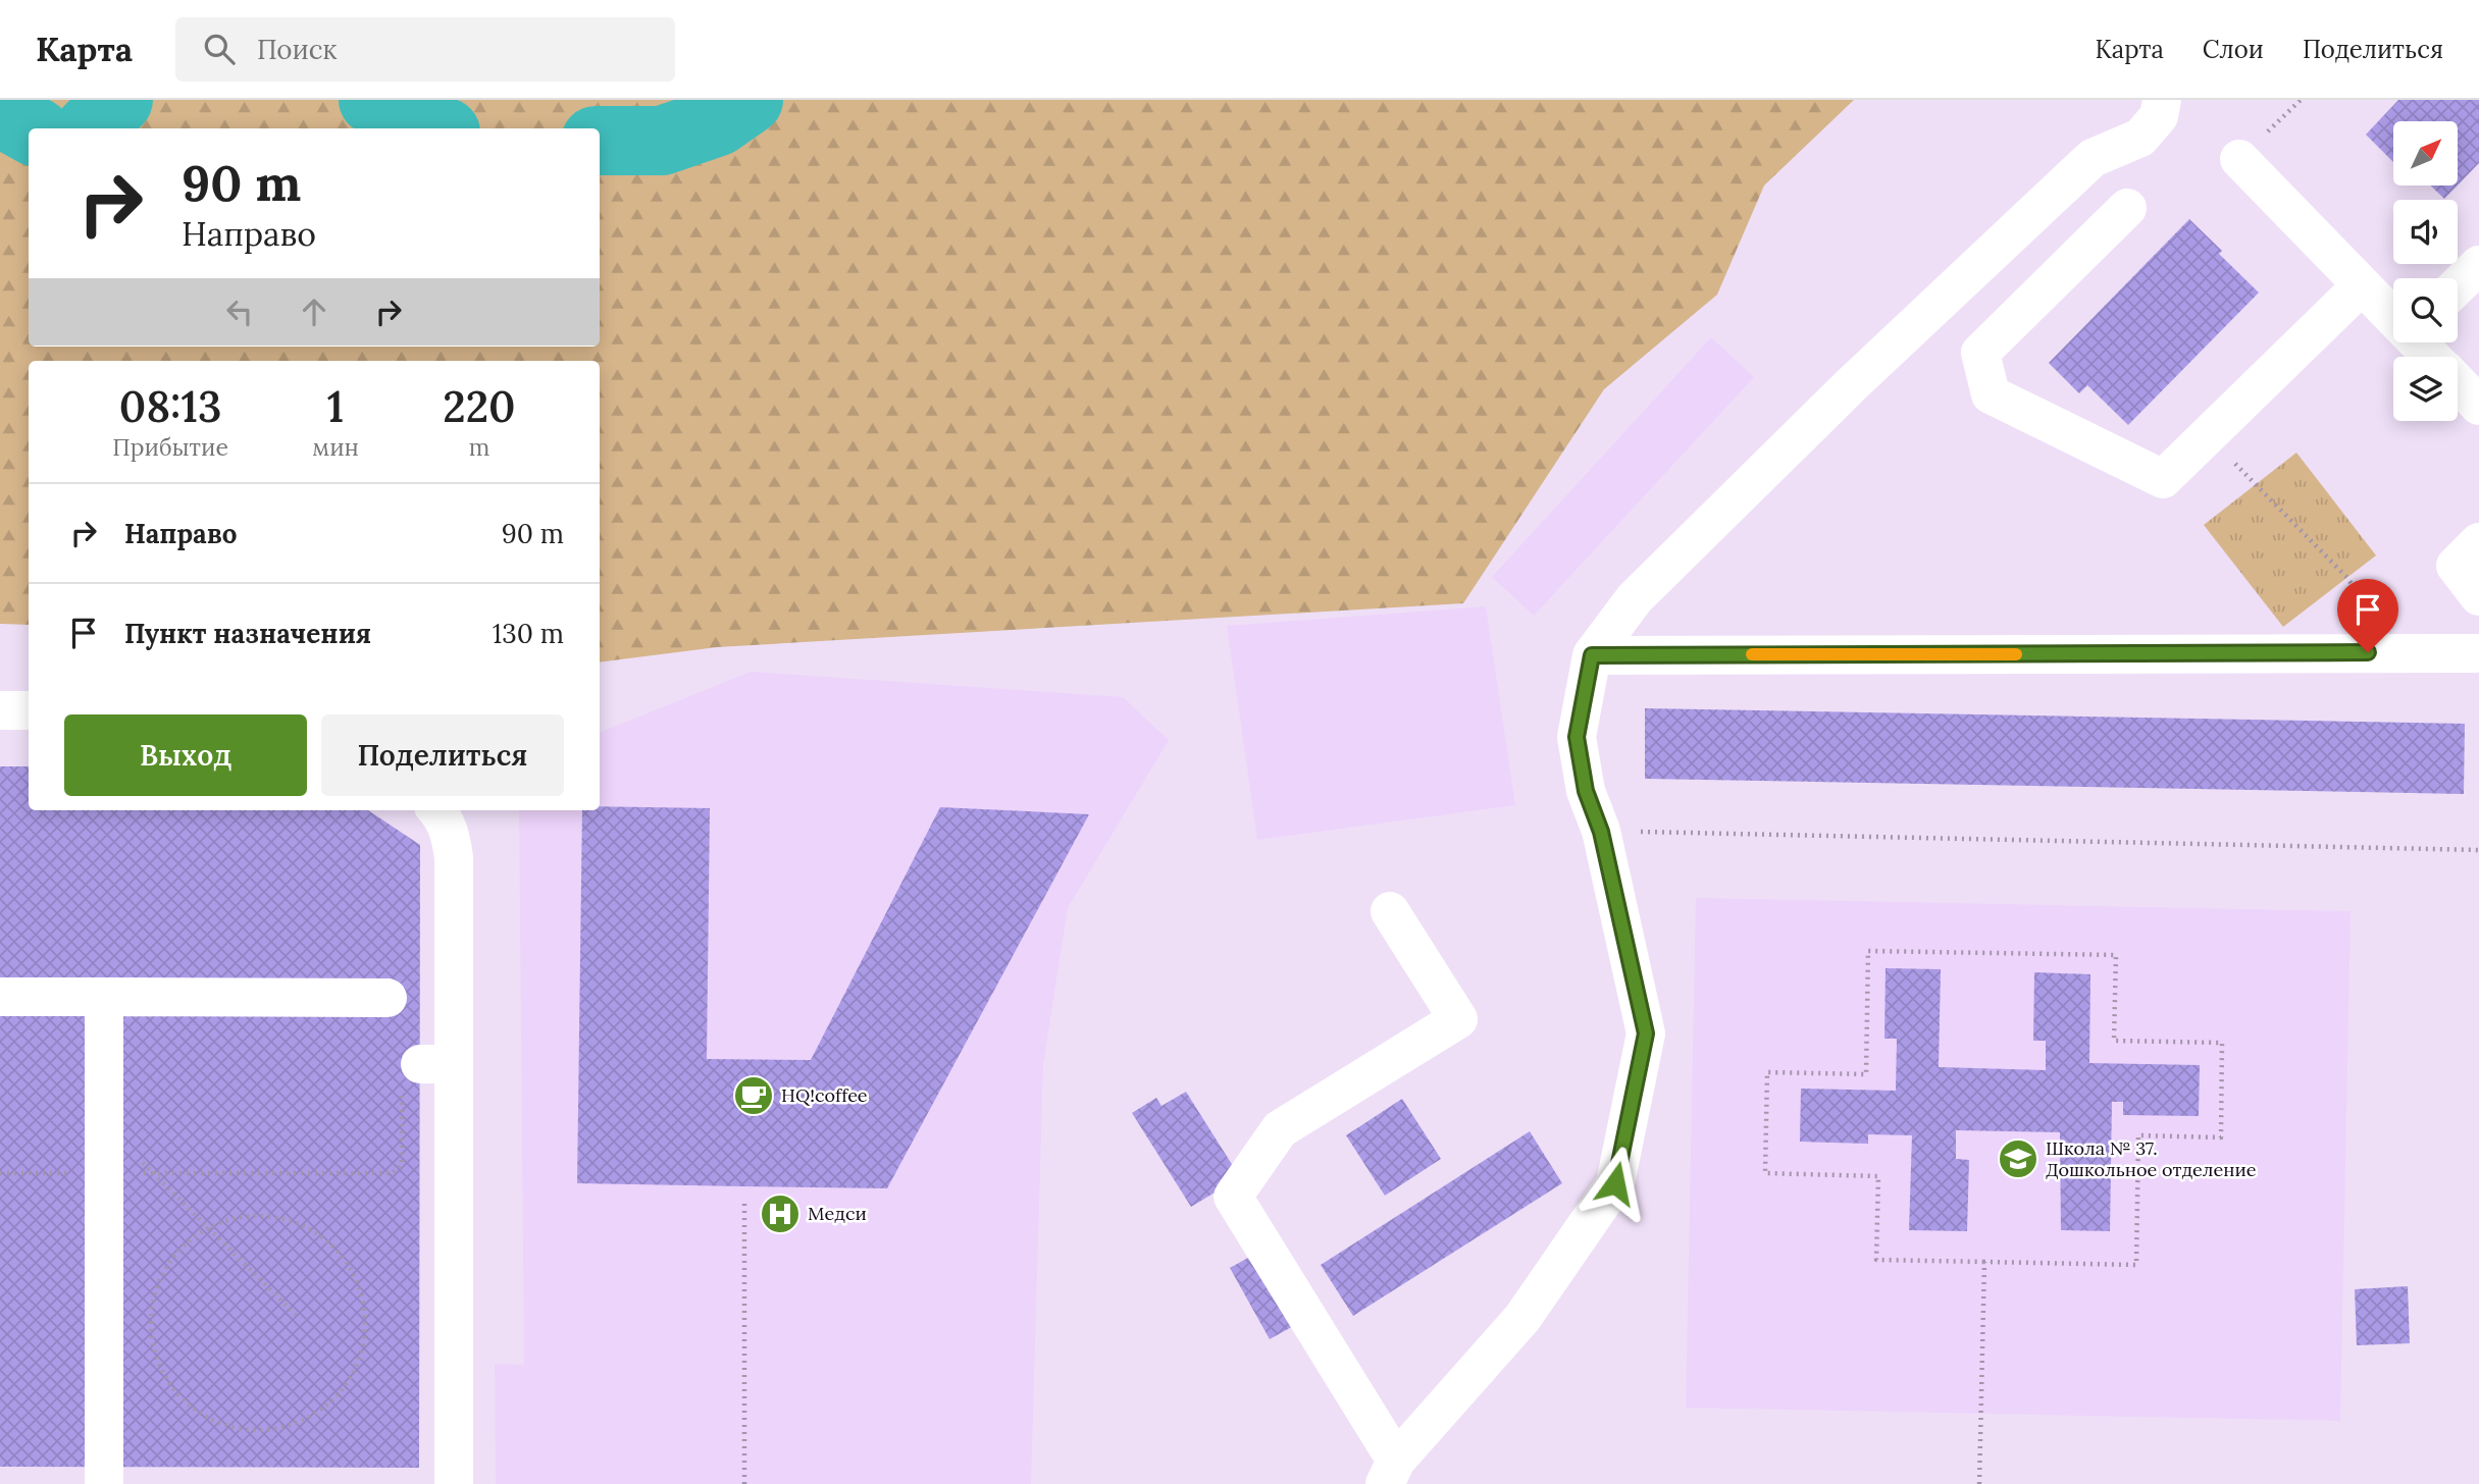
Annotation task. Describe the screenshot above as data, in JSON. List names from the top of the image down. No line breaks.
{"places":{"cafe":["HQ!coffee"],"school or university":["Школа № 37. Дошкольное отделение"],"hospital":["Медси"]},"north":"top right","page":{"header":"Карта","search":"Поиск","nav":["Карта","Слои","Поделиться"],"turn":["90 m","Направо"],"eta":["08:13","Прибытие","1","мин","220","m"],"list":[{"name":"Направо","value":"90 m"},{"name":"Пункт назначения","value":"130 m"}],"buttons":["Выход","Поделиться"]}}
